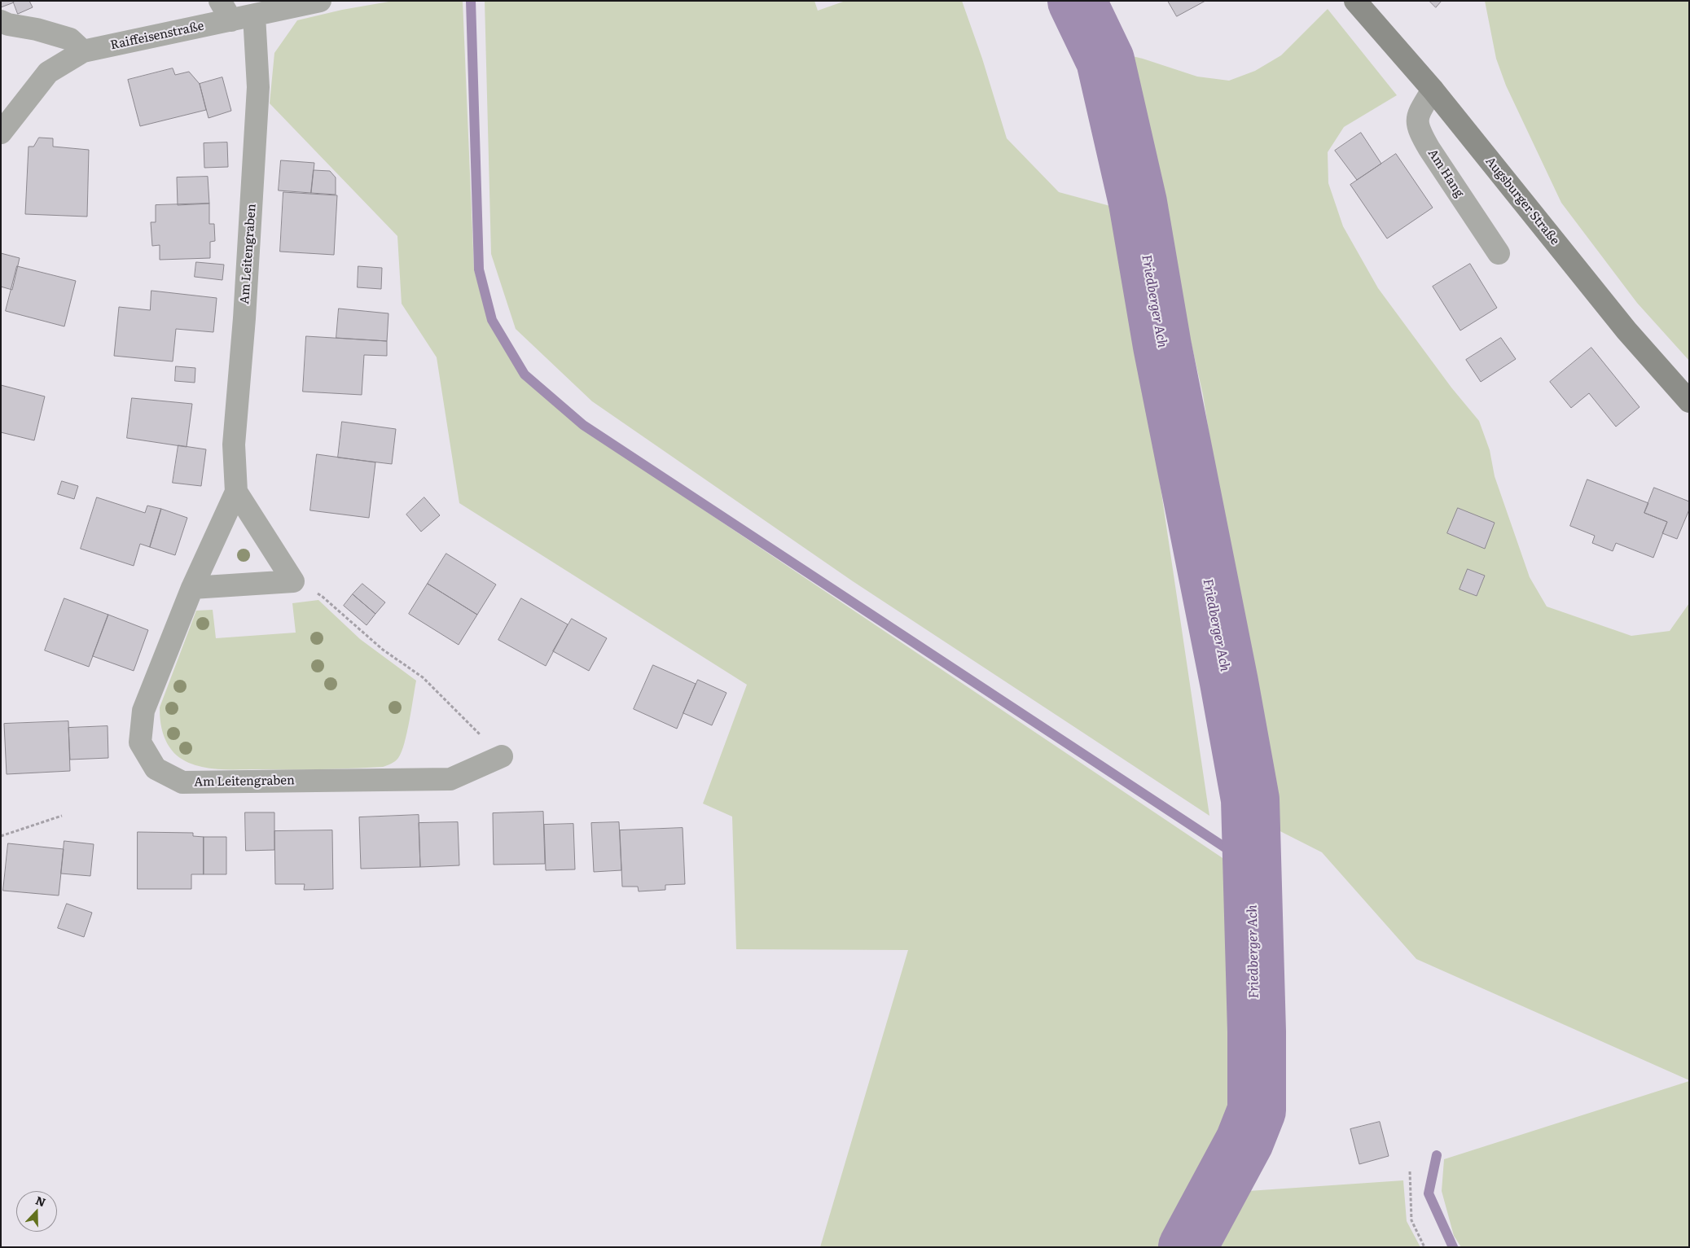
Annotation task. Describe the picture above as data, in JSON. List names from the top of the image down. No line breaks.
{"streets":{"main road":["Augsburger Straße"],"street":["Raiffeisenstraße","Am Hang","Am Leitengraben"]},"crossings":[["Raiffeisenstraße","Am Leitengraben"],["Am Hang","Augsburger Straße"]],"water":["Friedberger Ach"],"north":"top"}
